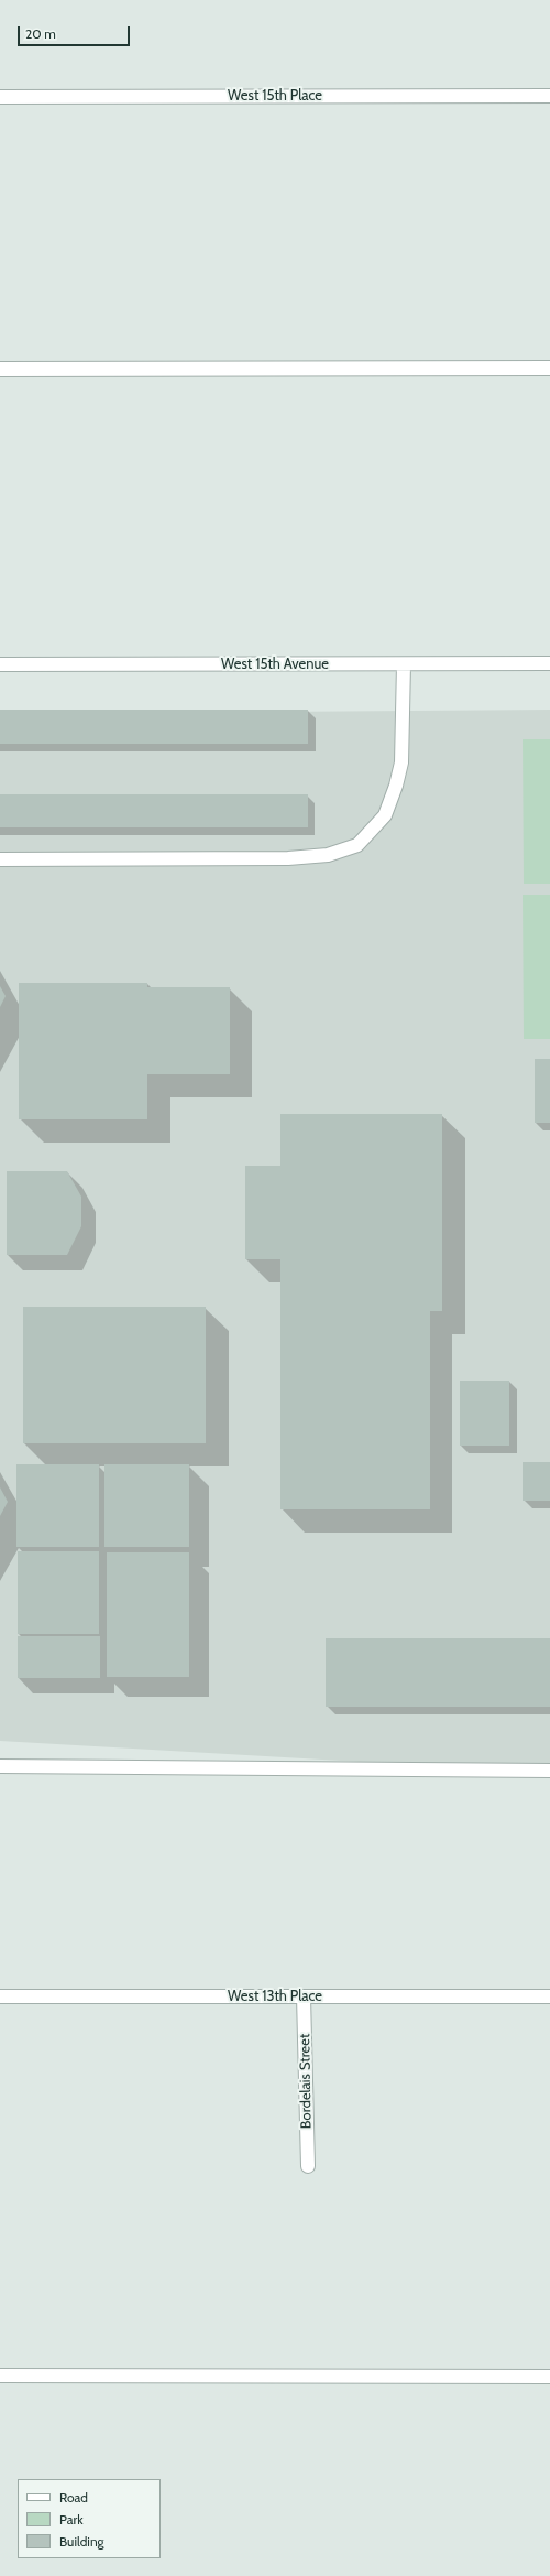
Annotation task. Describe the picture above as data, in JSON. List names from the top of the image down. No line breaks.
{"streets":{"street":["West 15th Place","West 15th Avenue","West 13th Place","Bordelais Street"]},"crossings":[["West 13th Place","Bordelais Street"]],"legend":["Road","Park","Building"],"scale_bar":"20 m"}
